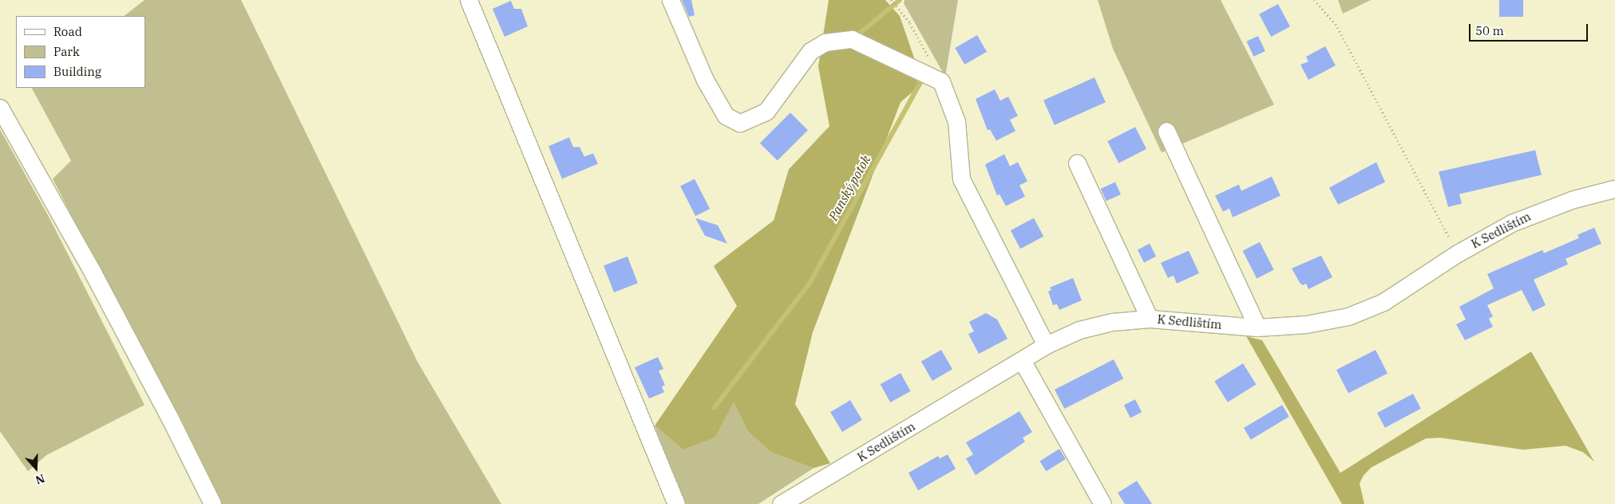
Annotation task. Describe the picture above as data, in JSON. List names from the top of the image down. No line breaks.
{"streets":{"street":["K Sedlištím"]},"water":["Panský potok"],"legend":["Road","Park","Building"],"scale_bar":"50 m","north":"bottom"}
